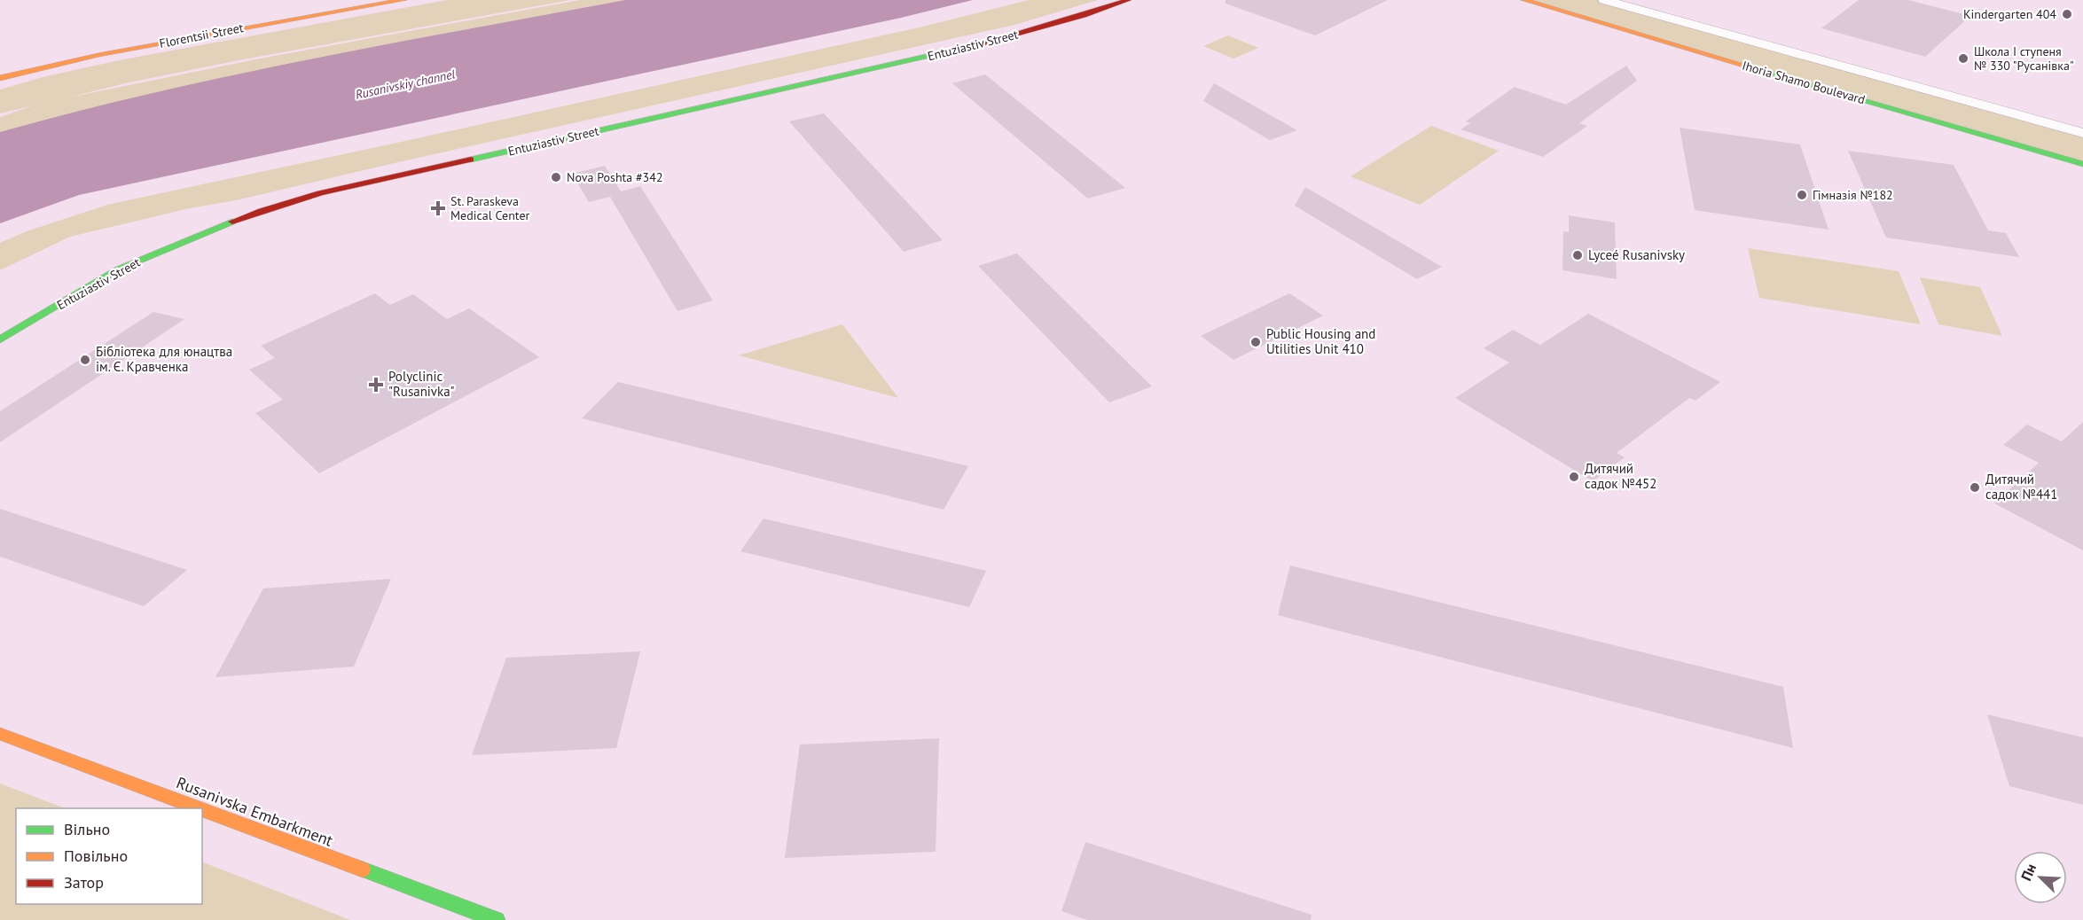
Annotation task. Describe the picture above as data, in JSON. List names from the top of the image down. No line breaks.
{"streets":{"street":["Florentsii Street","Entuziastiv Street","Ihoria Shamo Boulevard","Rusanivska Embarkment"]},"water":["Rusanivskiy channel"],"places":{"other":["Kindergarten 404","Школа І ступеня № 330 \"Русанівка\"","Nova Poshta #342","Гімназія №182","Lyceé Rusanivsky","Public Housing and Utilities Unit 410","Бібліотека для юнацтва ім. Є. Кравченка","Дитячий садок №452","Дитячий садок №441"],"health":["St. Paraskeva Medical Center","Polyclinic \"Rusanivka\""]},"legend":["Вільно","Повільно","Затор"],"north":"top left"}
